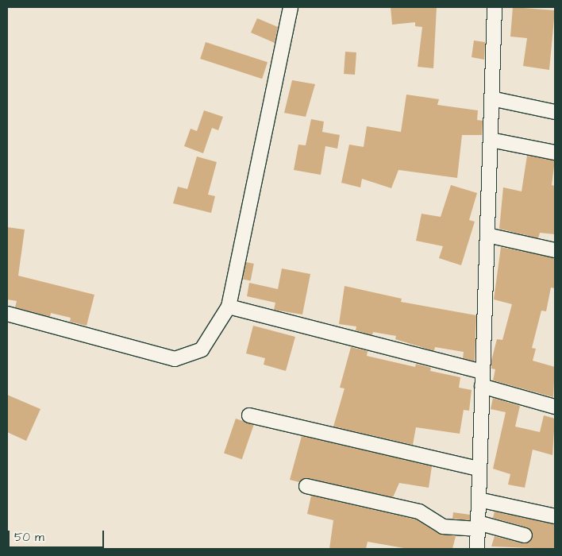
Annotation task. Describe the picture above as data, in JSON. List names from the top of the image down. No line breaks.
{"scale_bar":"50 m"}
